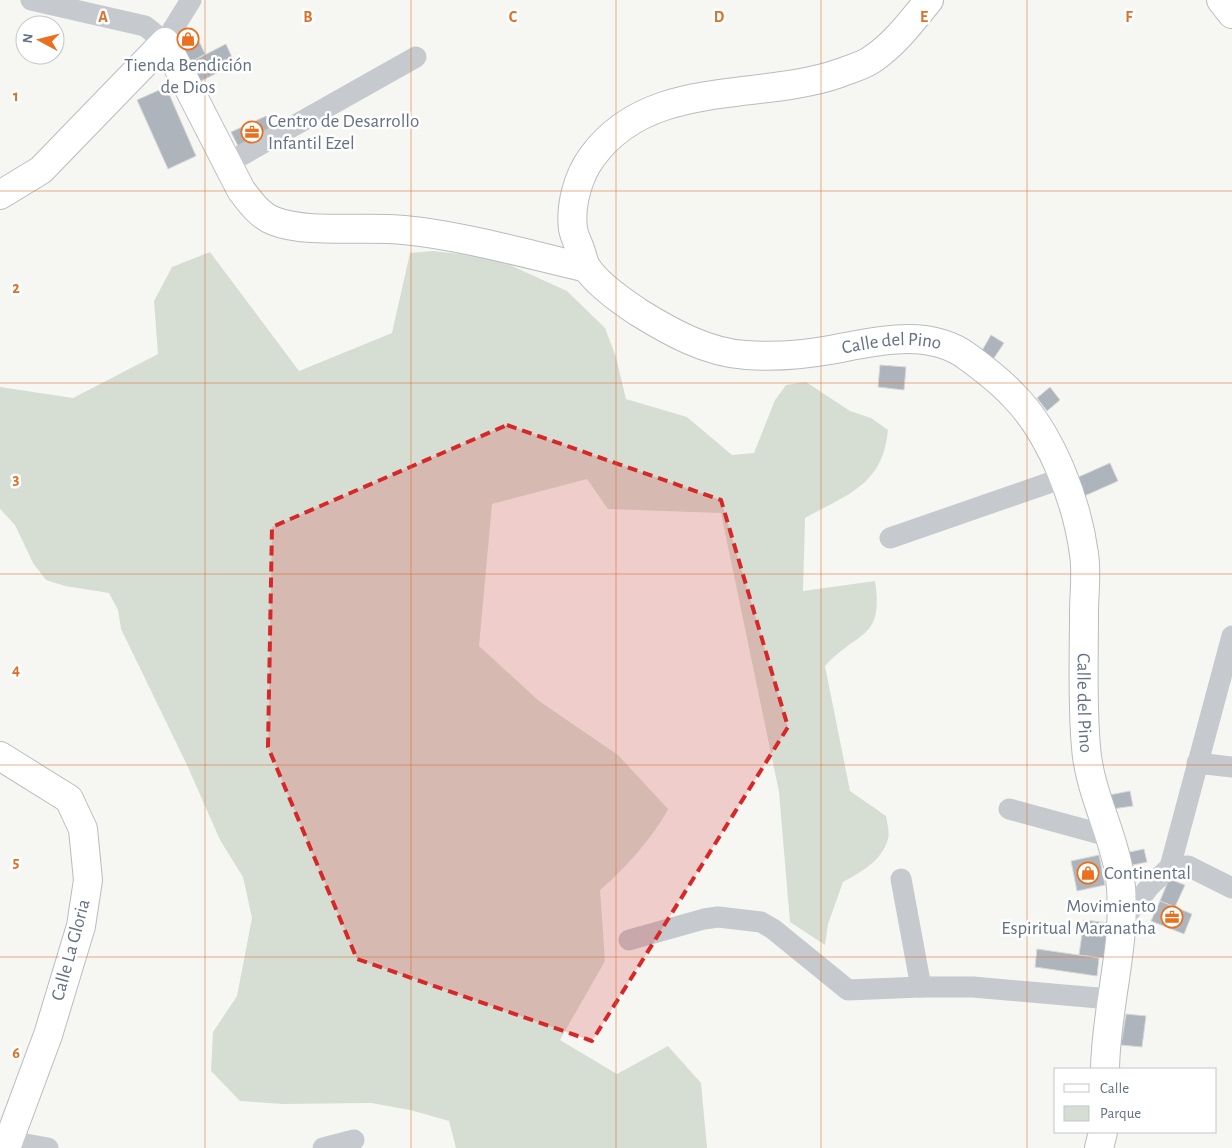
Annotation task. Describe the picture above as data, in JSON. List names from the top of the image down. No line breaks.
{"streets":{"main road":["Calle del Pino","Calle La Gloria"]},"places":{"shop":["Tienda Bendición de Dios","Continental"],"office":["Centro de Desarrollo Infantil Ezel","Movimiento Espiritual Maranatha"]},"legend":["Calle","Parque"],"north":"left","grid":{"columns":["A","B","C","D","E","F"],"rows":["1","2","3","4","5","6"]}}
